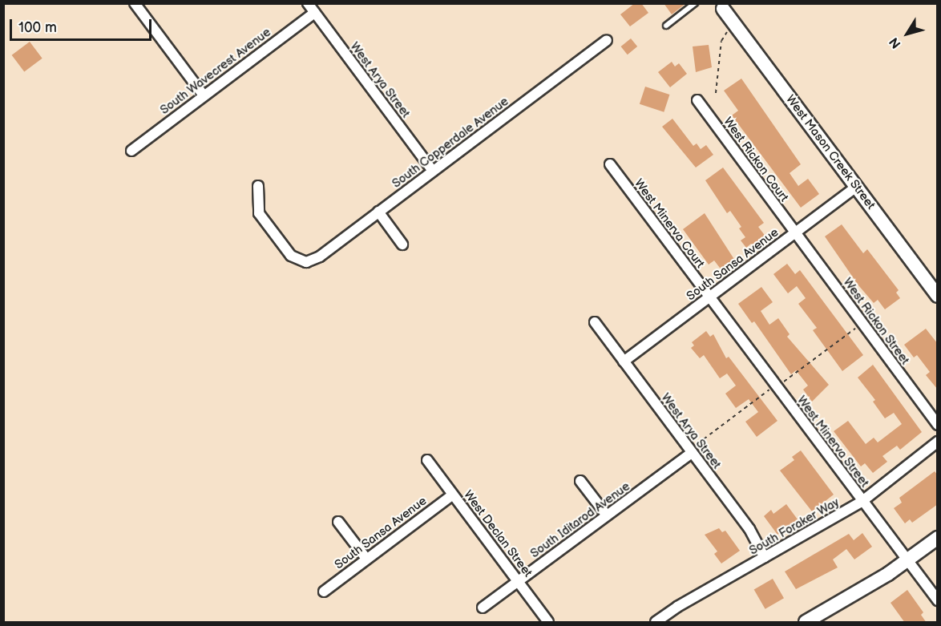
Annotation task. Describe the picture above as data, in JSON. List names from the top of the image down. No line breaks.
{"streets":{"street":["South Wavecrest Avenue","West Arya Street","South Copperdale Avenue","West Mason Creek Street","West Rickon Court","West Minerva Court","South Sansa Avenue","West Rickon Street","West Minerva Street","South Iditarod Avenue","South Foraker Way","West Declan Street"]},"crossings":[["South Wavecrest Avenue","West Arya Street"],["West Arya Street","South Copperdale Avenue"],["West Arya Street","South Sansa Avenue"],["West Arya Street","South Iditarod Avenue"],["West Arya Street","South Foraker Way"],["West Mason Creek Street","South Sansa Avenue"],["West Rickon Court","South Sansa Avenue"],["West Rickon Court","West Rickon Street"],["West Minerva Court","South Sansa Avenue"],["West Minerva Court","West Minerva Street"],["South Sansa Avenue","West Rickon Street"],["South Sansa Avenue","West Minerva Street"],["South Sansa Avenue","West Declan Street"],["West Minerva Street","South Foraker Way"],["South Iditarod Avenue","West Declan Street"]],"scale_bar":"100 m","north":"bottom left"}
